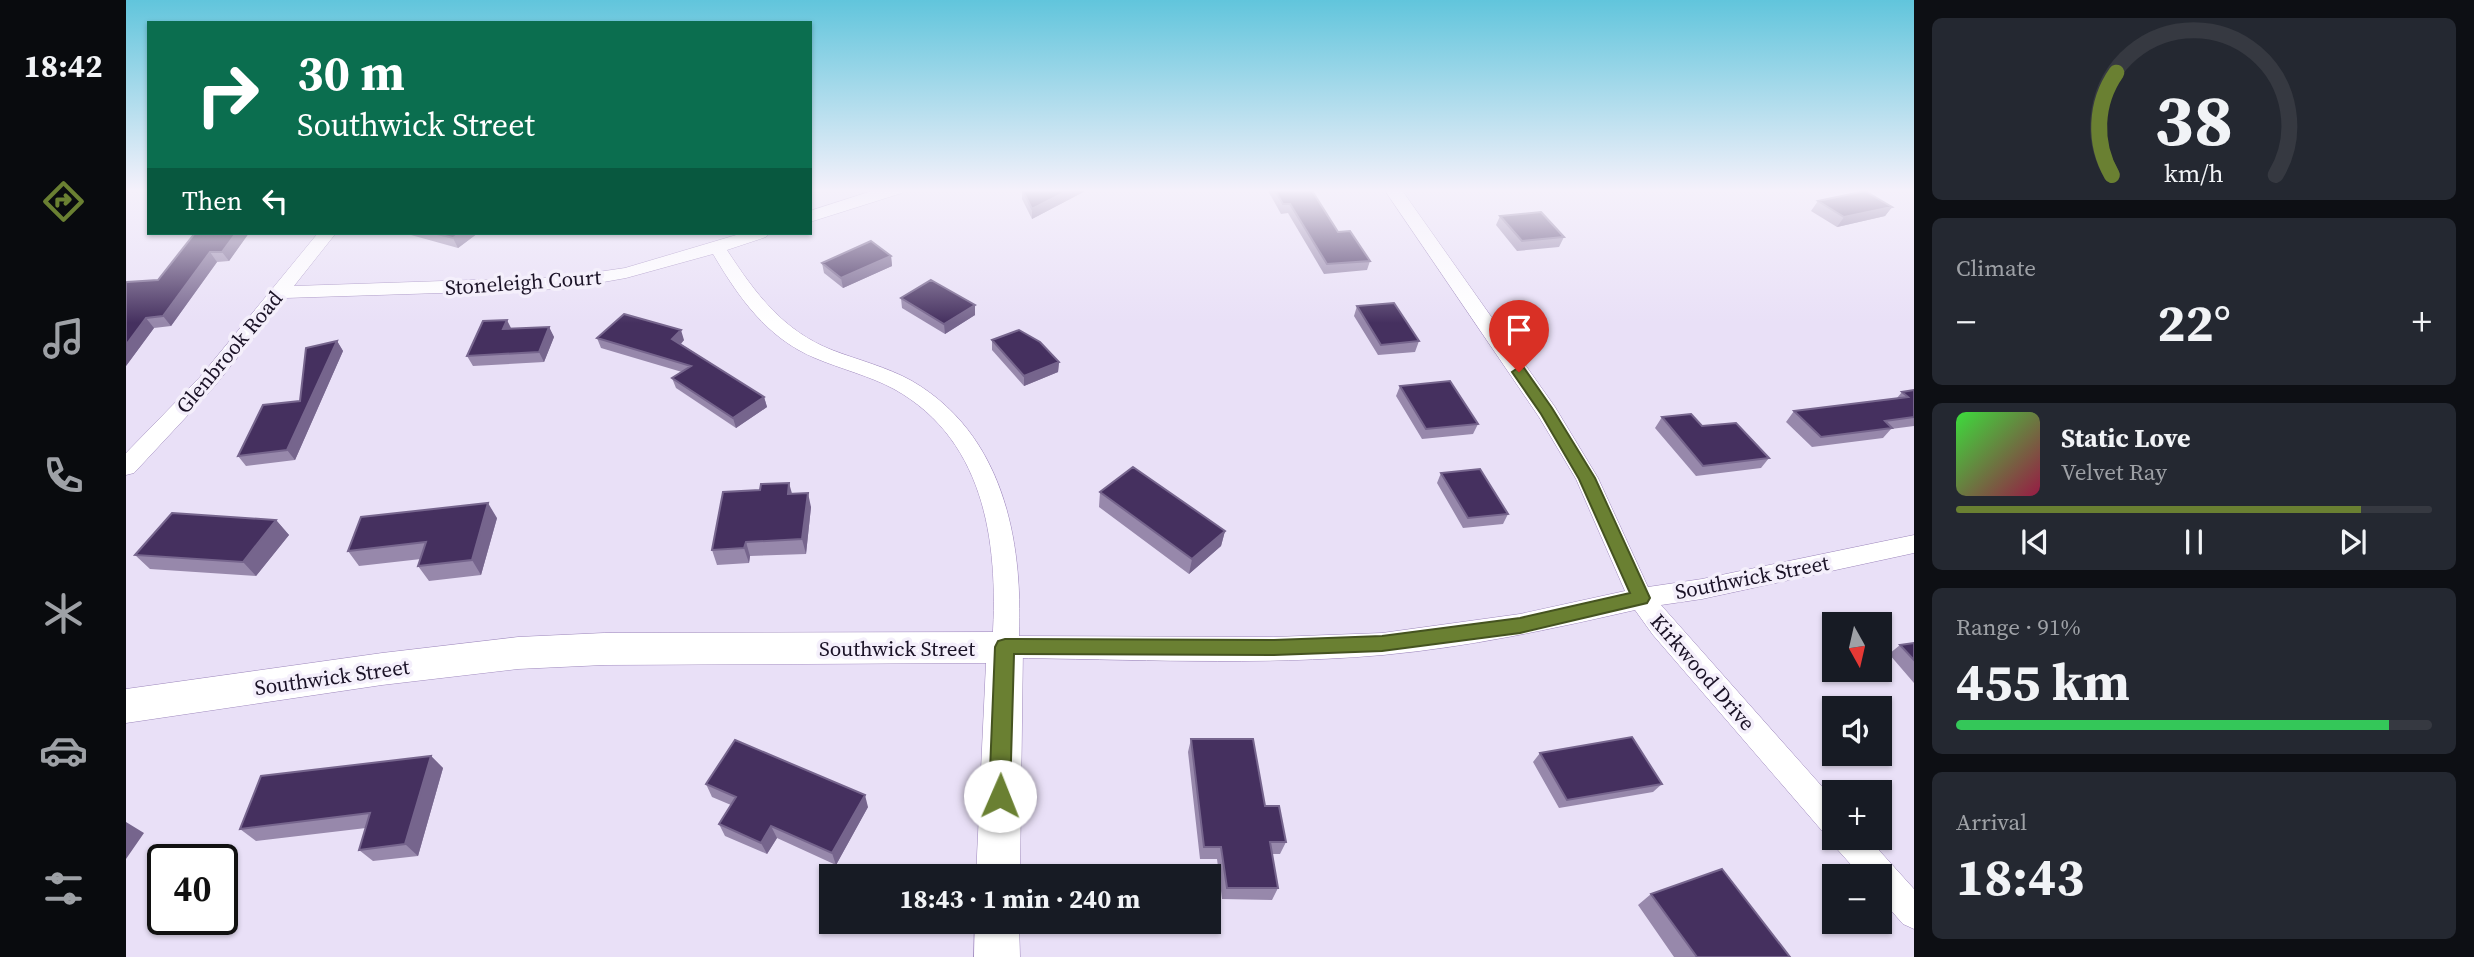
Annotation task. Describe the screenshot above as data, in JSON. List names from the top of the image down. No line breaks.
{"streets":{"street":["Stoneleigh Court","Glenbrook Road","Southwick Street","Kirkwood Drive"]},"crossings":[["Stoneleigh Court","Glenbrook Road"],["Southwick Street","Kirkwood Drive"]],"north":"bottom","page":{"tabs":"18:42","turn":["30 m","Southwick Street"],"then":"Then","tile":["Climate",["Range · 91%","455 km"],["Arrival","18:43"]],"heat":["−","22°","+"],"song":["Static Love","Velvet Ray"],"map_buttons":["+","−"],"limit":"40","trip":"18:43 · 1 min · 240 m","gauge":["38","km/h"]}}
